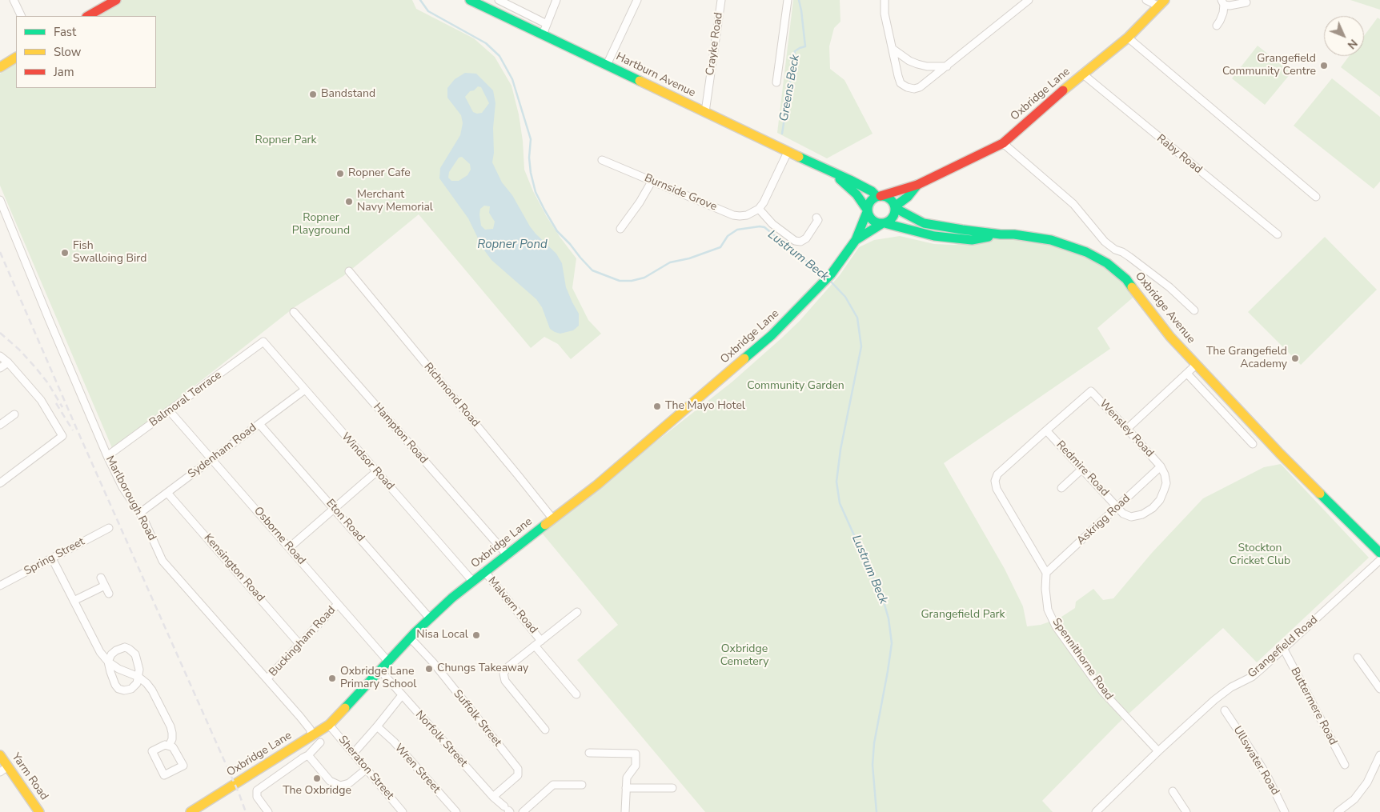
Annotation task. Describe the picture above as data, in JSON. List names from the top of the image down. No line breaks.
{"streets":{"street":["Crayke Road","Hartburn Avenue","Oxbridge Lane","Raby Road","Burnside Grove","Oxbridge Avenue","Richmond Road","Balmoral Terrace","Wensley Road","Hampton Road","Sydenham Road","Windsor Road","Redmire Road","Marlborough Road","Askrigg Road","Eton Road","Osborne Road","Spring Street","Kensington Road","Malvern Road","Buckingham Road","Grangefield Road","Spennithorne Road","Buttermere Road","Suffolk Street","Norfolk Street","Ullswater Road","Sheraton Street","Wren Street","Yarm Road"]},"crossings":[["Crayke Road","Hartburn Avenue"],["Hartburn Avenue","Oxbridge Lane"],["Hartburn Avenue","Oxbridge Avenue"],["Oxbridge Lane","Raby Road"],["Oxbridge Lane","Oxbridge Avenue"],["Oxbridge Lane","Richmond Road"],["Oxbridge Lane","Hampton Road"],["Oxbridge Lane","Windsor Road"],["Oxbridge Lane","Marlborough Road"],["Oxbridge Lane","Eton Road"],["Oxbridge Lane","Osborne Road"],["Oxbridge Lane","Malvern Road"],["Oxbridge Lane","Suffolk Street"],["Oxbridge Lane","Norfolk Street"],["Oxbridge Lane","Sheraton Street"],["Balmoral Terrace","Windsor Road"],["Balmoral Terrace","Marlborough Road"],["Balmoral Terrace","Osborne Road"],["Wensley Road","Redmire Road"],["Wensley Road","Askrigg Road"],["Sydenham Road","Windsor Road"],["Sydenham Road","Marlborough Road"],["Sydenham Road","Eton Road"],["Sydenham Road","Osborne Road"],["Sydenham Road","Kensington Road"],["Redmire Road","Askrigg Road"],["Marlborough Road","Buckingham Road"],["Askrigg Road","Spennithorne Road"],["Osborne Road","Buckingham Road"],["Kensington Road","Buckingham Road"],["Grangefield Road","Spennithorne Road"],["Grangefield Road","Buttermere Road"],["Suffolk Street","Norfolk Street"]],"water":["Greens Beck","Ropner Pond","Lustrum Beck"],"parks":["Ropner Park","Ropner Playground","Community Garden","Stockton Cricket Club","Grangefield Park","Oxbridge Cemetery"],"places":["Grangefield Community Centre","Bandstand","Ropner Cafe","Merchant Navy Memorial","Fish Swalloing Bird","The Grangefield Academy","The Mayo Hotel","Nisa Local","Chungs Takeaway","Oxbridge Lane Primary School","The Oxbridge"],"legend":["Fast","Slow","Jam"],"north":"bottom right"}
